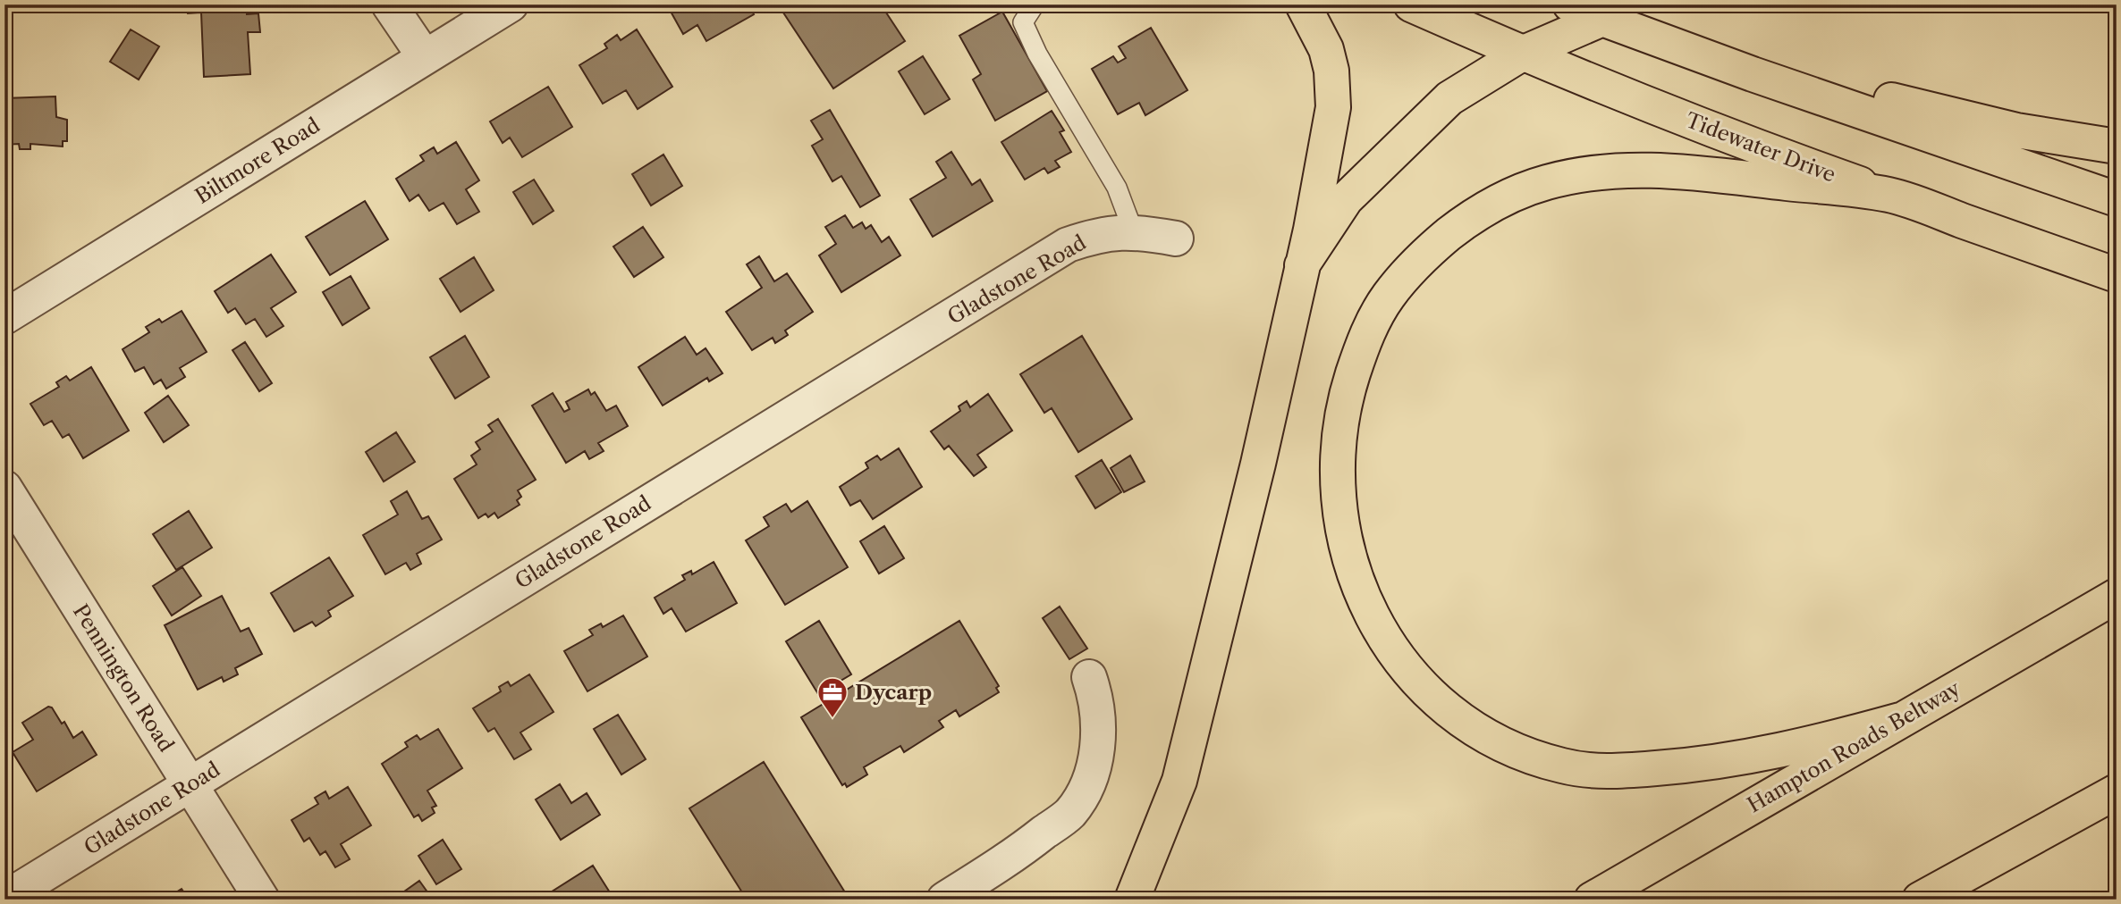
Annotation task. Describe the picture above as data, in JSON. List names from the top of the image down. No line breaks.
{"streets":{"main road":["Tidewater Drive","Hampton Roads Beltway"],"street":["Biltmore Road","Gladstone Road","Pennington Road"]},"crossings":[["Gladstone Road","Pennington Road"]],"places":{"office":["Dycarp"]}}
